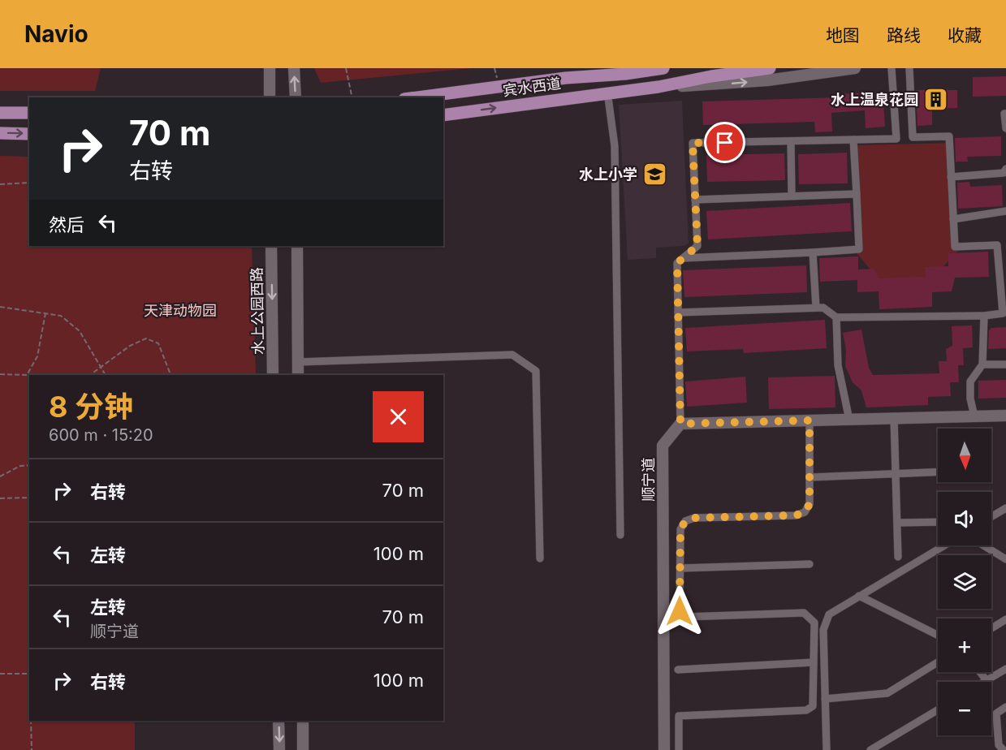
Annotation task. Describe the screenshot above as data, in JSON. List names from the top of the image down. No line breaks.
{"streets":{"main road":["宾水西道"],"street":["水上公园西路","顺宁道"]},"parks":["天津动物园"],"places":{"building":["水上温泉花园"],"school or university":["水上小学"]},"north":"bottom","page":{"header":"Navio","nav":["地图","路线","收藏"],"turn":["70 m","右转"],"then":"然后","heading":["8 分钟","600 m · 15:20"],"map_buttons":["+","−"],"list":[{"name":"右转","value":"70 m"},{"name":"左转","value":"100 m"},{"name":"左转","note":"顺宁道","value":"70 m"},{"name":"右转","value":"100 m"}]}}
